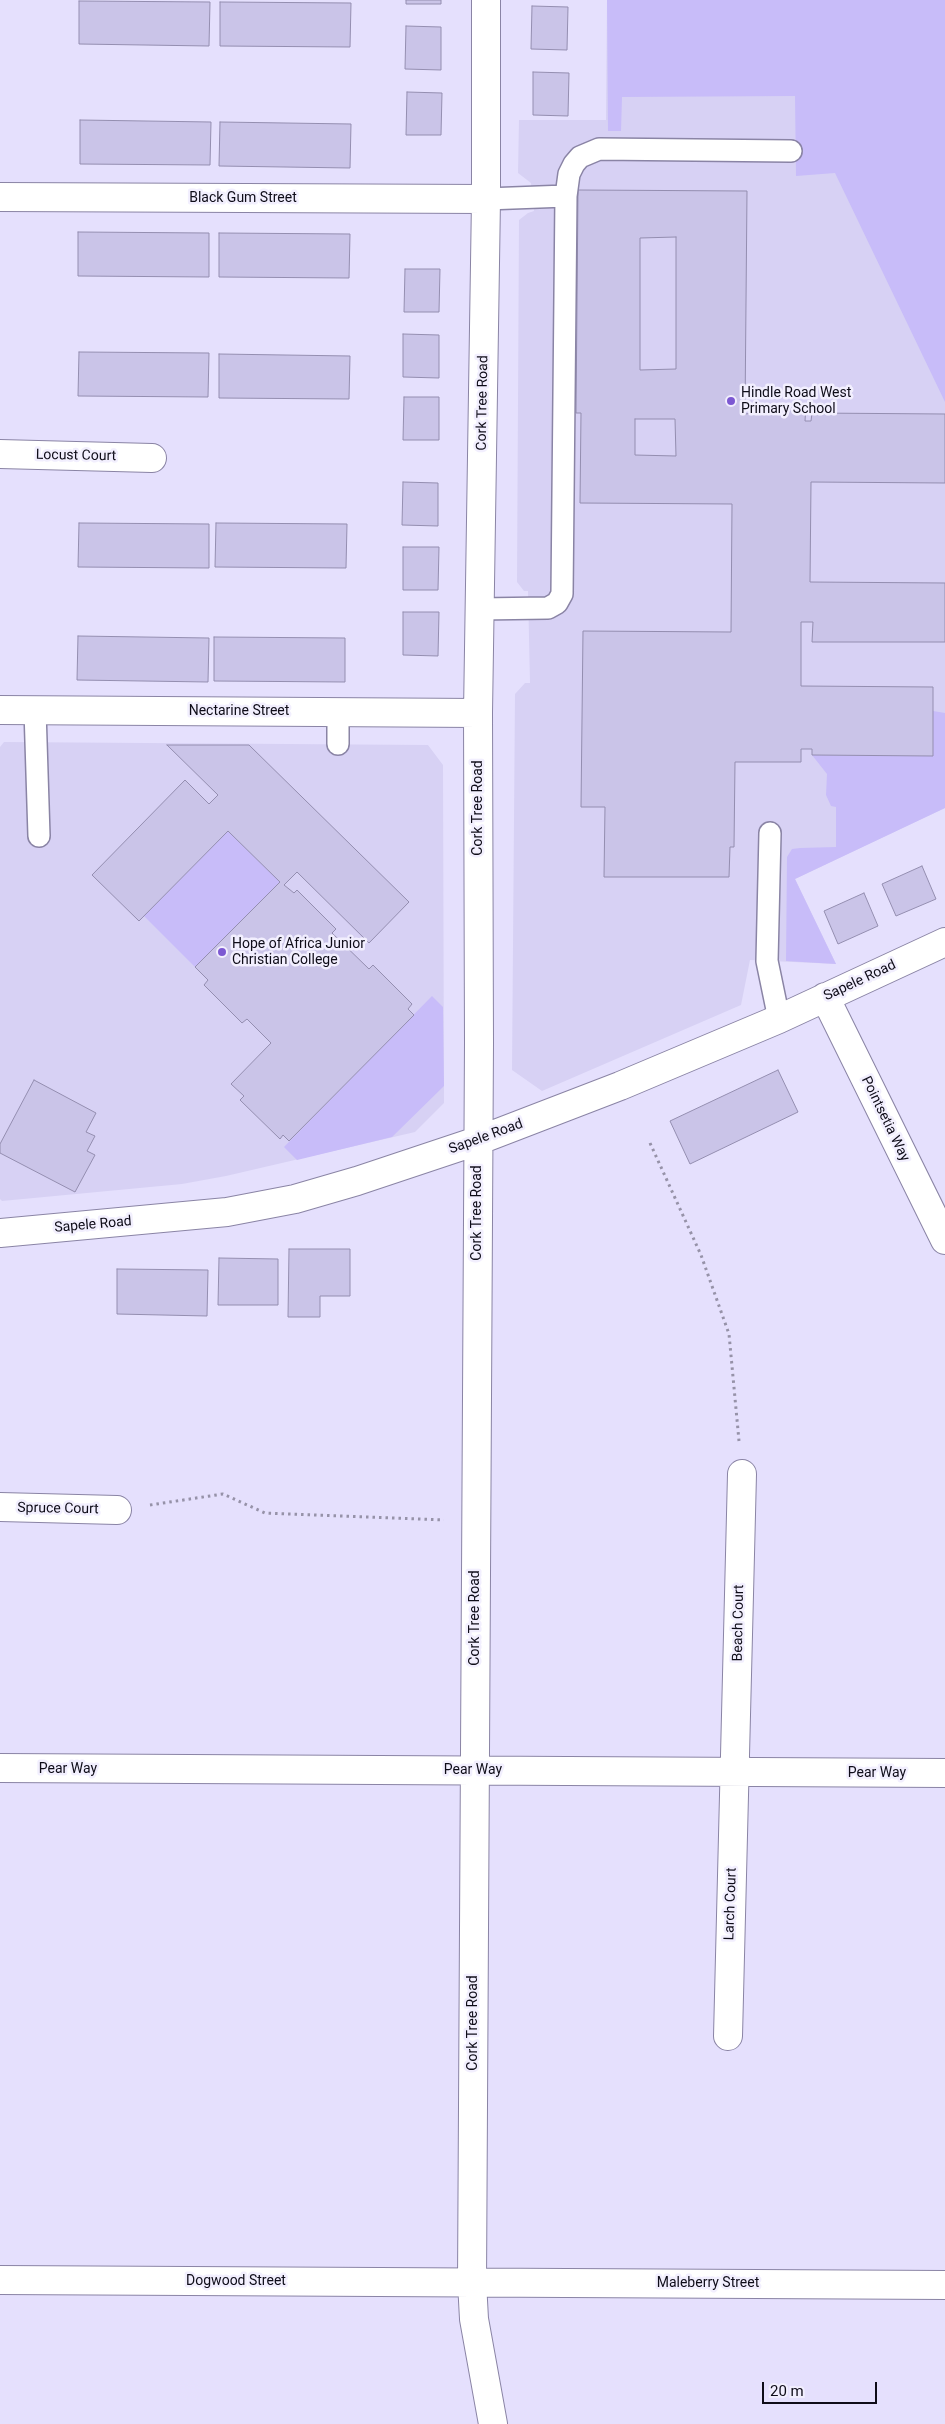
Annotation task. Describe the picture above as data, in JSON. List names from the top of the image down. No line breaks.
{"streets":{"street":["Black Gum Street","Cork Tree Road","Locust Court","Nectarine Street","Sapele Road","Pointsetia Way","Spruce Court","Beach Court","Pear Way","Larch Court","Dogwood Street","Maleberry Street"]},"crossings":[["Black Gum Street","Cork Tree Road"],["Cork Tree Road","Nectarine Street"],["Cork Tree Road","Sapele Road"],["Cork Tree Road","Pear Way"],["Cork Tree Road","Dogwood Street"],["Cork Tree Road","Maleberry Street"],["Sapele Road","Pointsetia Way"],["Beach Court","Pear Way"],["Beach Court","Larch Court"],["Pear Way","Larch Court"],["Dogwood Street","Maleberry Street"]],"places":["Hindle Road West Primary School","Hope of Africa Junior Christian College"],"scale_bar":"20 m"}
